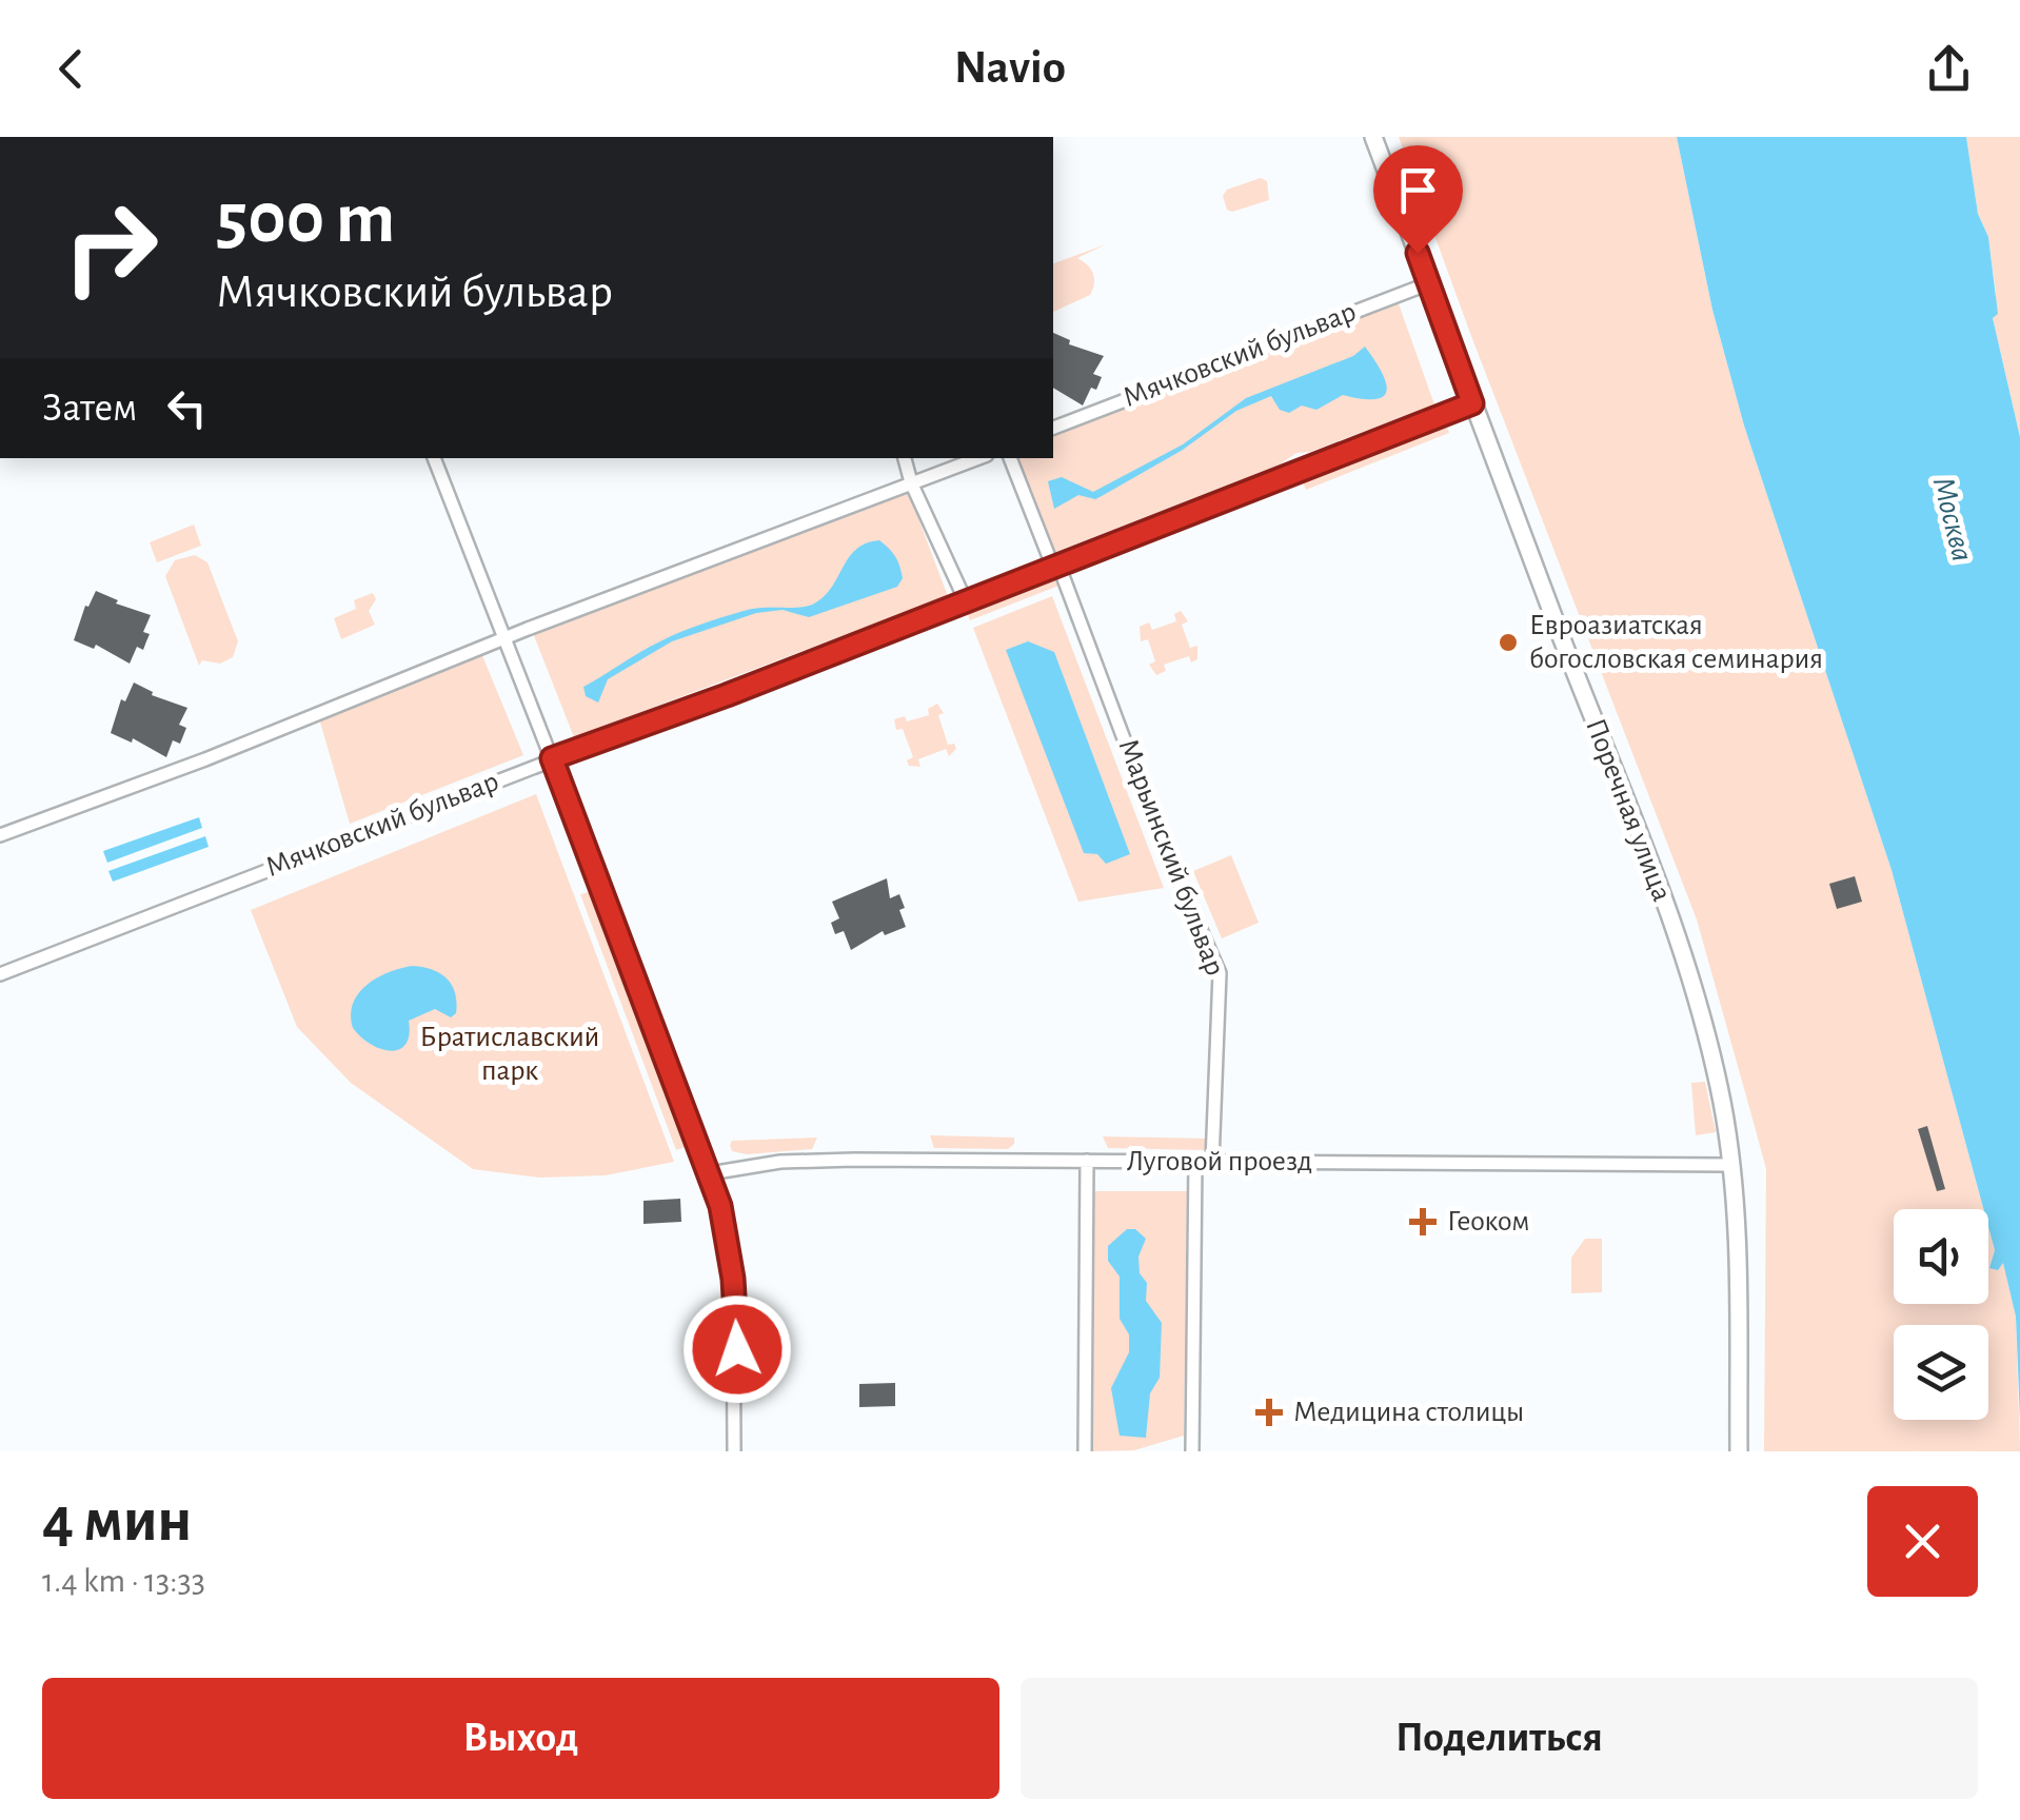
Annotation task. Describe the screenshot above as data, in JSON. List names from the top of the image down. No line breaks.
{"streets":{"main road":["Поречная улица"],"street":["Мячковский бульвар","Марьинский бульвар","Луговой проезд"]},"crossings":[["Мячковский бульвар","Поречная улица"],["Мячковский бульвар","Марьинский бульвар"],["Поречная улица","Луговой проезд"],["Марьинский бульвар","Луговой проезд"]],"water":["Москва"],"parks":["Братиславский парк"],"places":{"other":["Евроазиатская богословская семинария"],"health":["Геоком","Медицина столицы"]},"page":{"header":"Navio","turn":["500 m","Мячковский бульвар"],"then":"Затем","heading":["4 мин","1.4 km · 13:33"],"buttons":["Выход","Поделиться"]}}
